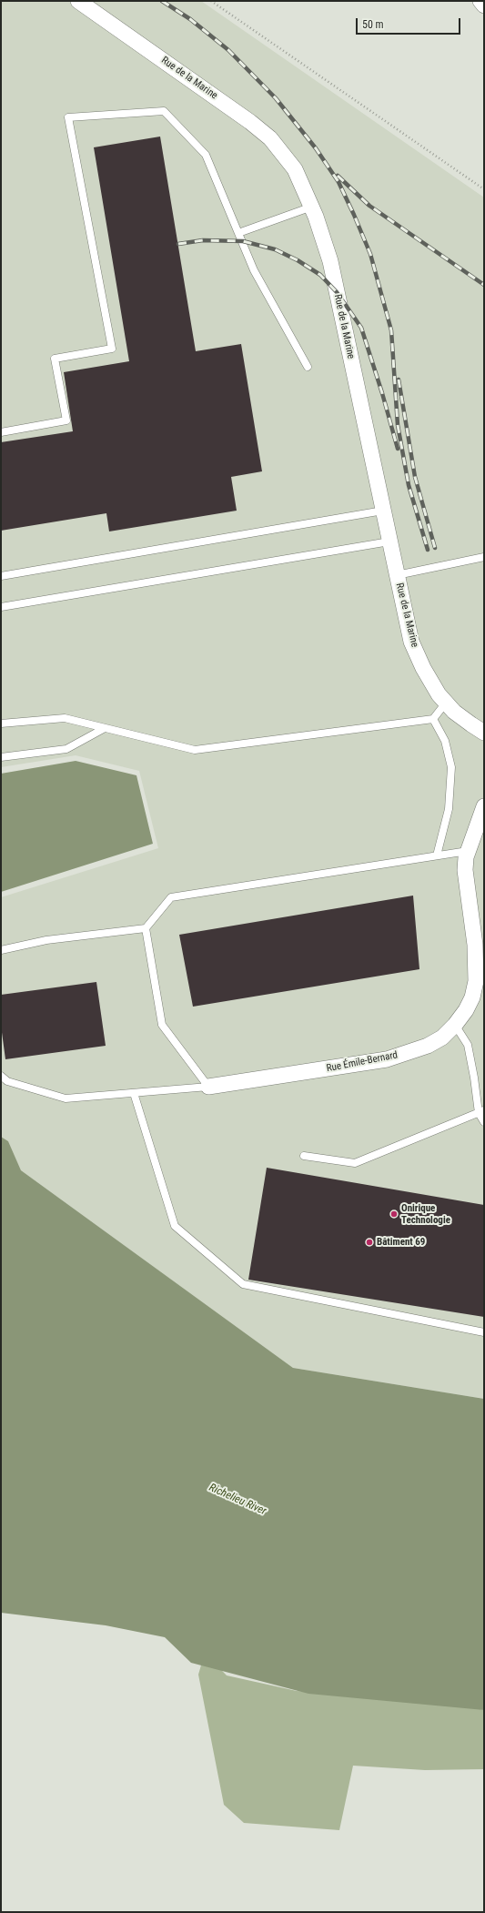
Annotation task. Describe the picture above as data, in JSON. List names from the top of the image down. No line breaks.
{"streets":{"street":["Rue de la Marine","Rue Émile-Bernard"]},"water":["Richelieu River"],"places":["Onirique Technologie","Bâtiment 69"],"scale_bar":"50 m"}
